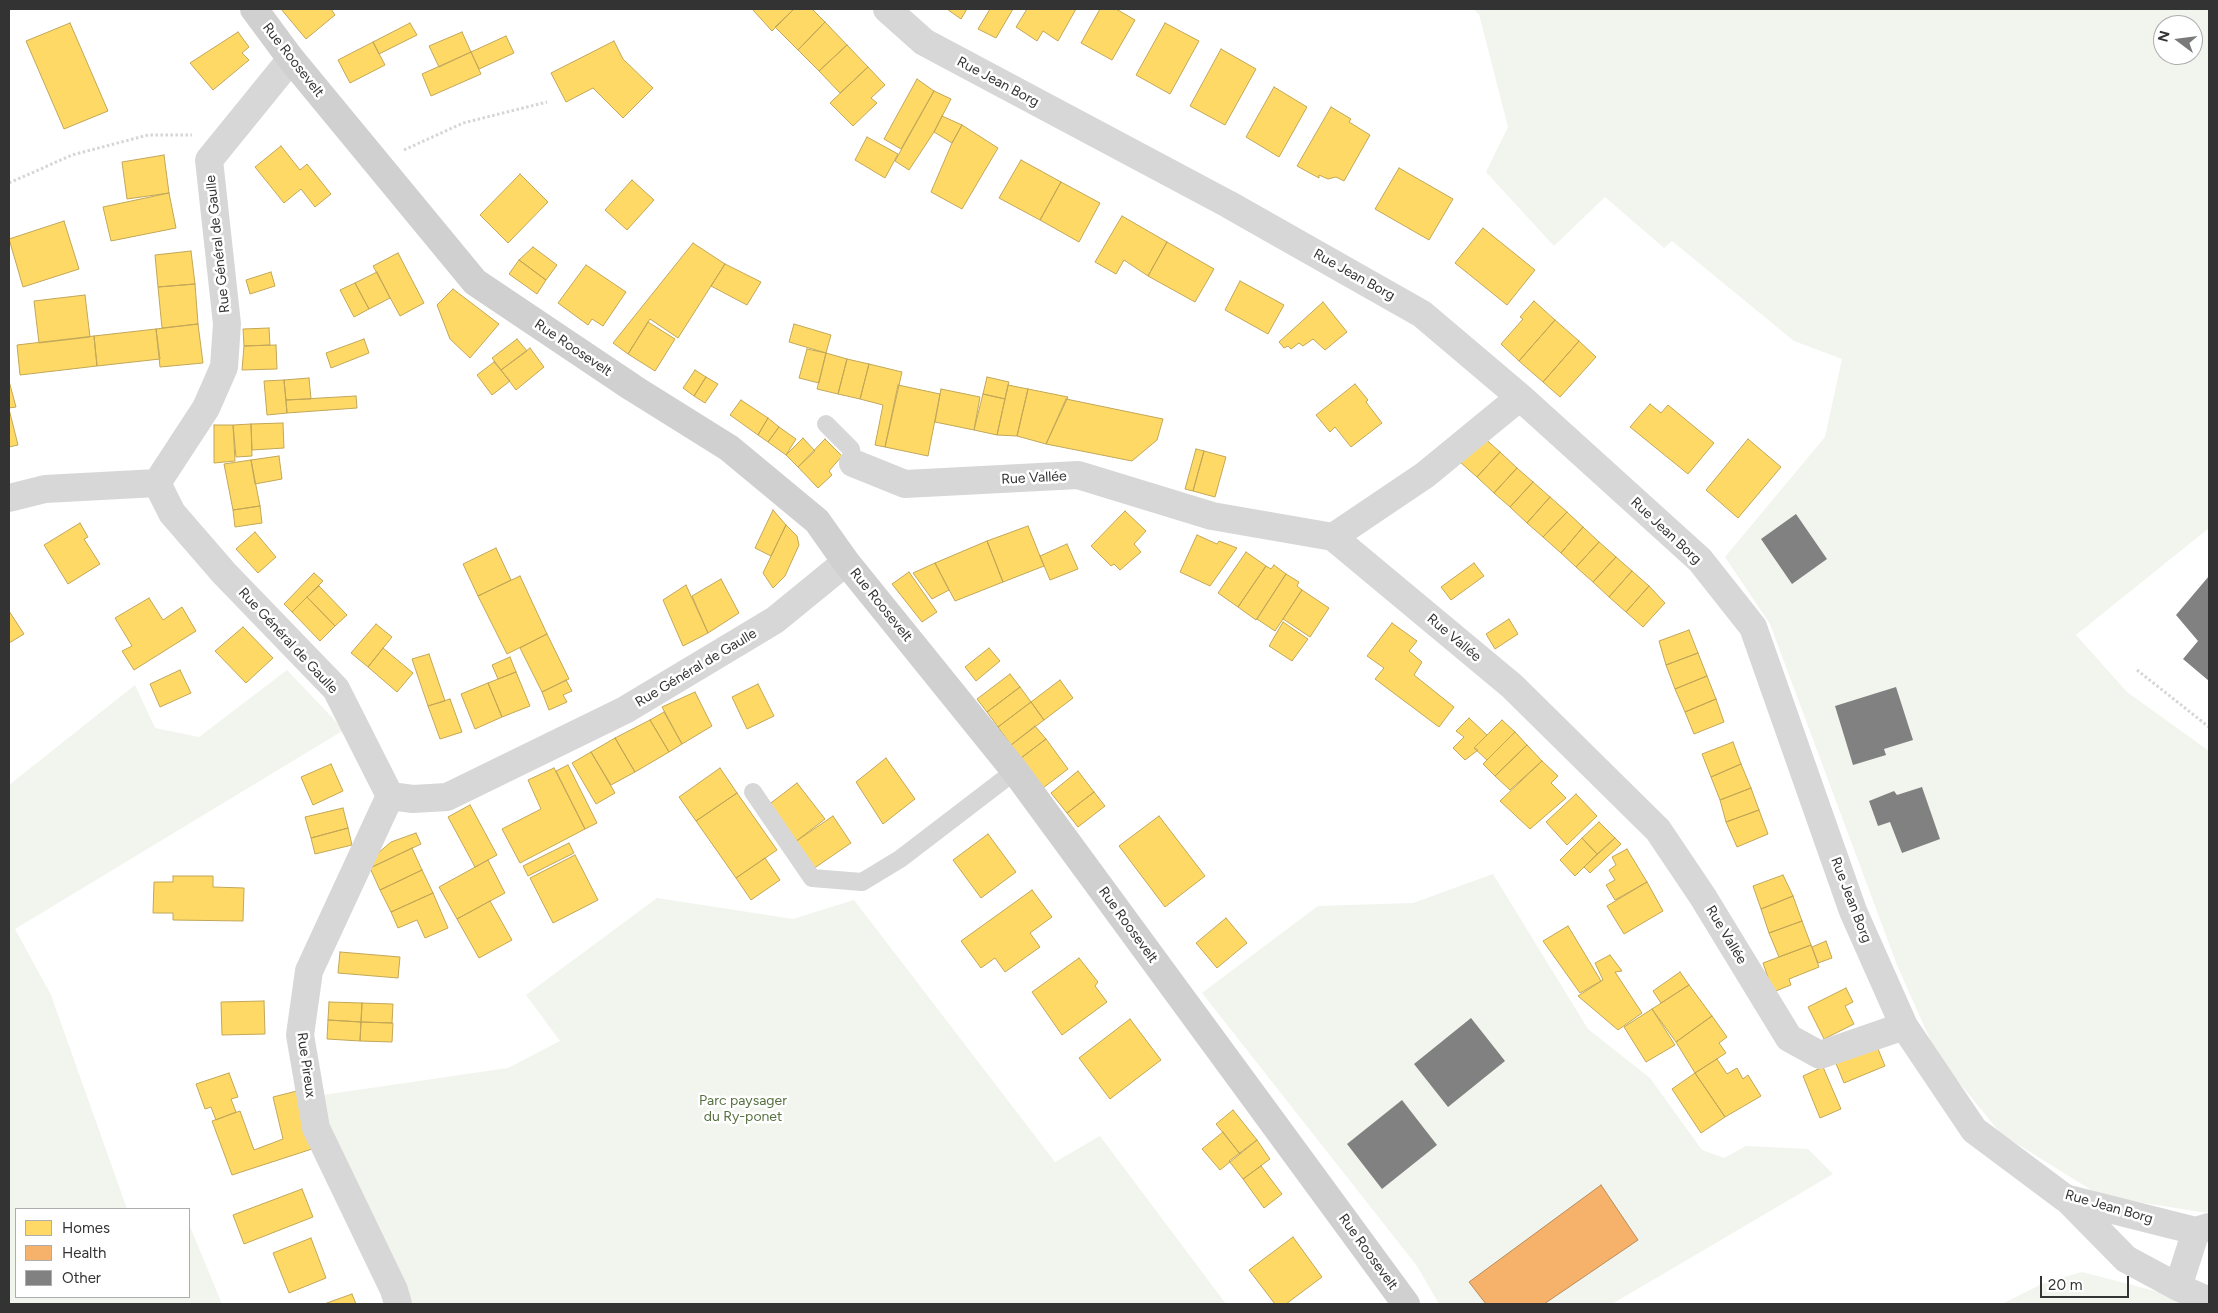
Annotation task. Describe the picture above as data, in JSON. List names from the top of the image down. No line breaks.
{"streets":{"main road":["Rue Roosevelt"],"street":["Rue Jean Borg","Rue Général de Gaulle","Rue Vallée","Rue Pireux"]},"crossings":[["Rue Roosevelt","Rue Général de Gaulle"],["Rue Jean Borg","Rue Vallée"],["Rue Général de Gaulle","Rue Pireux"]],"parks":["Parc paysager du Ry-ponet"],"legend":["Homes","Health","Other"],"scale_bar":"20 m","north":"left"}
